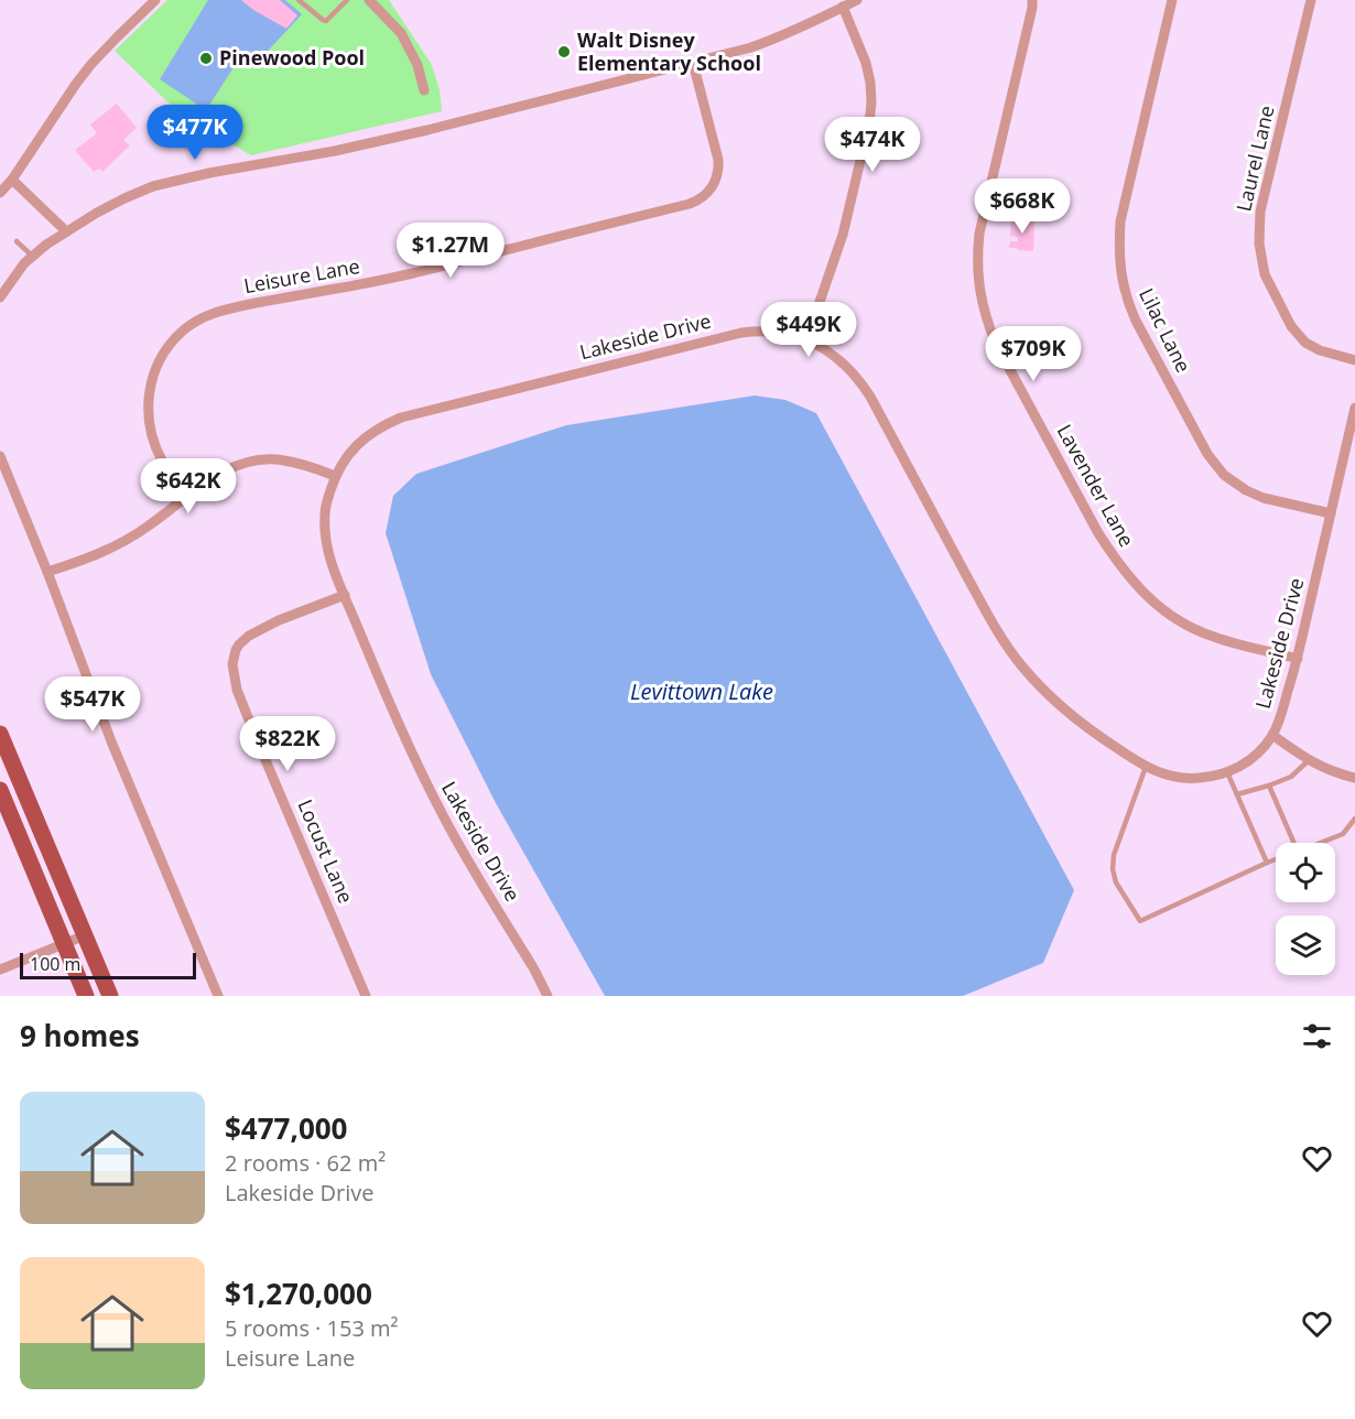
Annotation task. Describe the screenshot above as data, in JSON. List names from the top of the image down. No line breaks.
{"streets":{"street":["Laurel Lane","Leisure Lane","Lilac Lane","Lakeside Drive","Lavender Lane","Locust Lane"]},"crossings":[["Lilac Lane","Lakeside Drive"],["Lakeside Drive","Lavender Lane"],["Lakeside Drive","Locust Lane"]],"water":["Levittown Lake"],"places":["Walt Disney Elementary School","Pinewood Pool"],"scale_bar":"100 m","page":{"price":["$477K","$474K","$668K","$1.27M","$449K","$709K","$642K","$547K","$822K"],"scale":"100 m","heading":"9 homes","list":[{"name":"$477,000","note":"2 rooms · 62 m² · Lakeside Drive"},{"name":"$1,270,000","note":"5 rooms · 153 m² · Leisure Lane"}]}}
